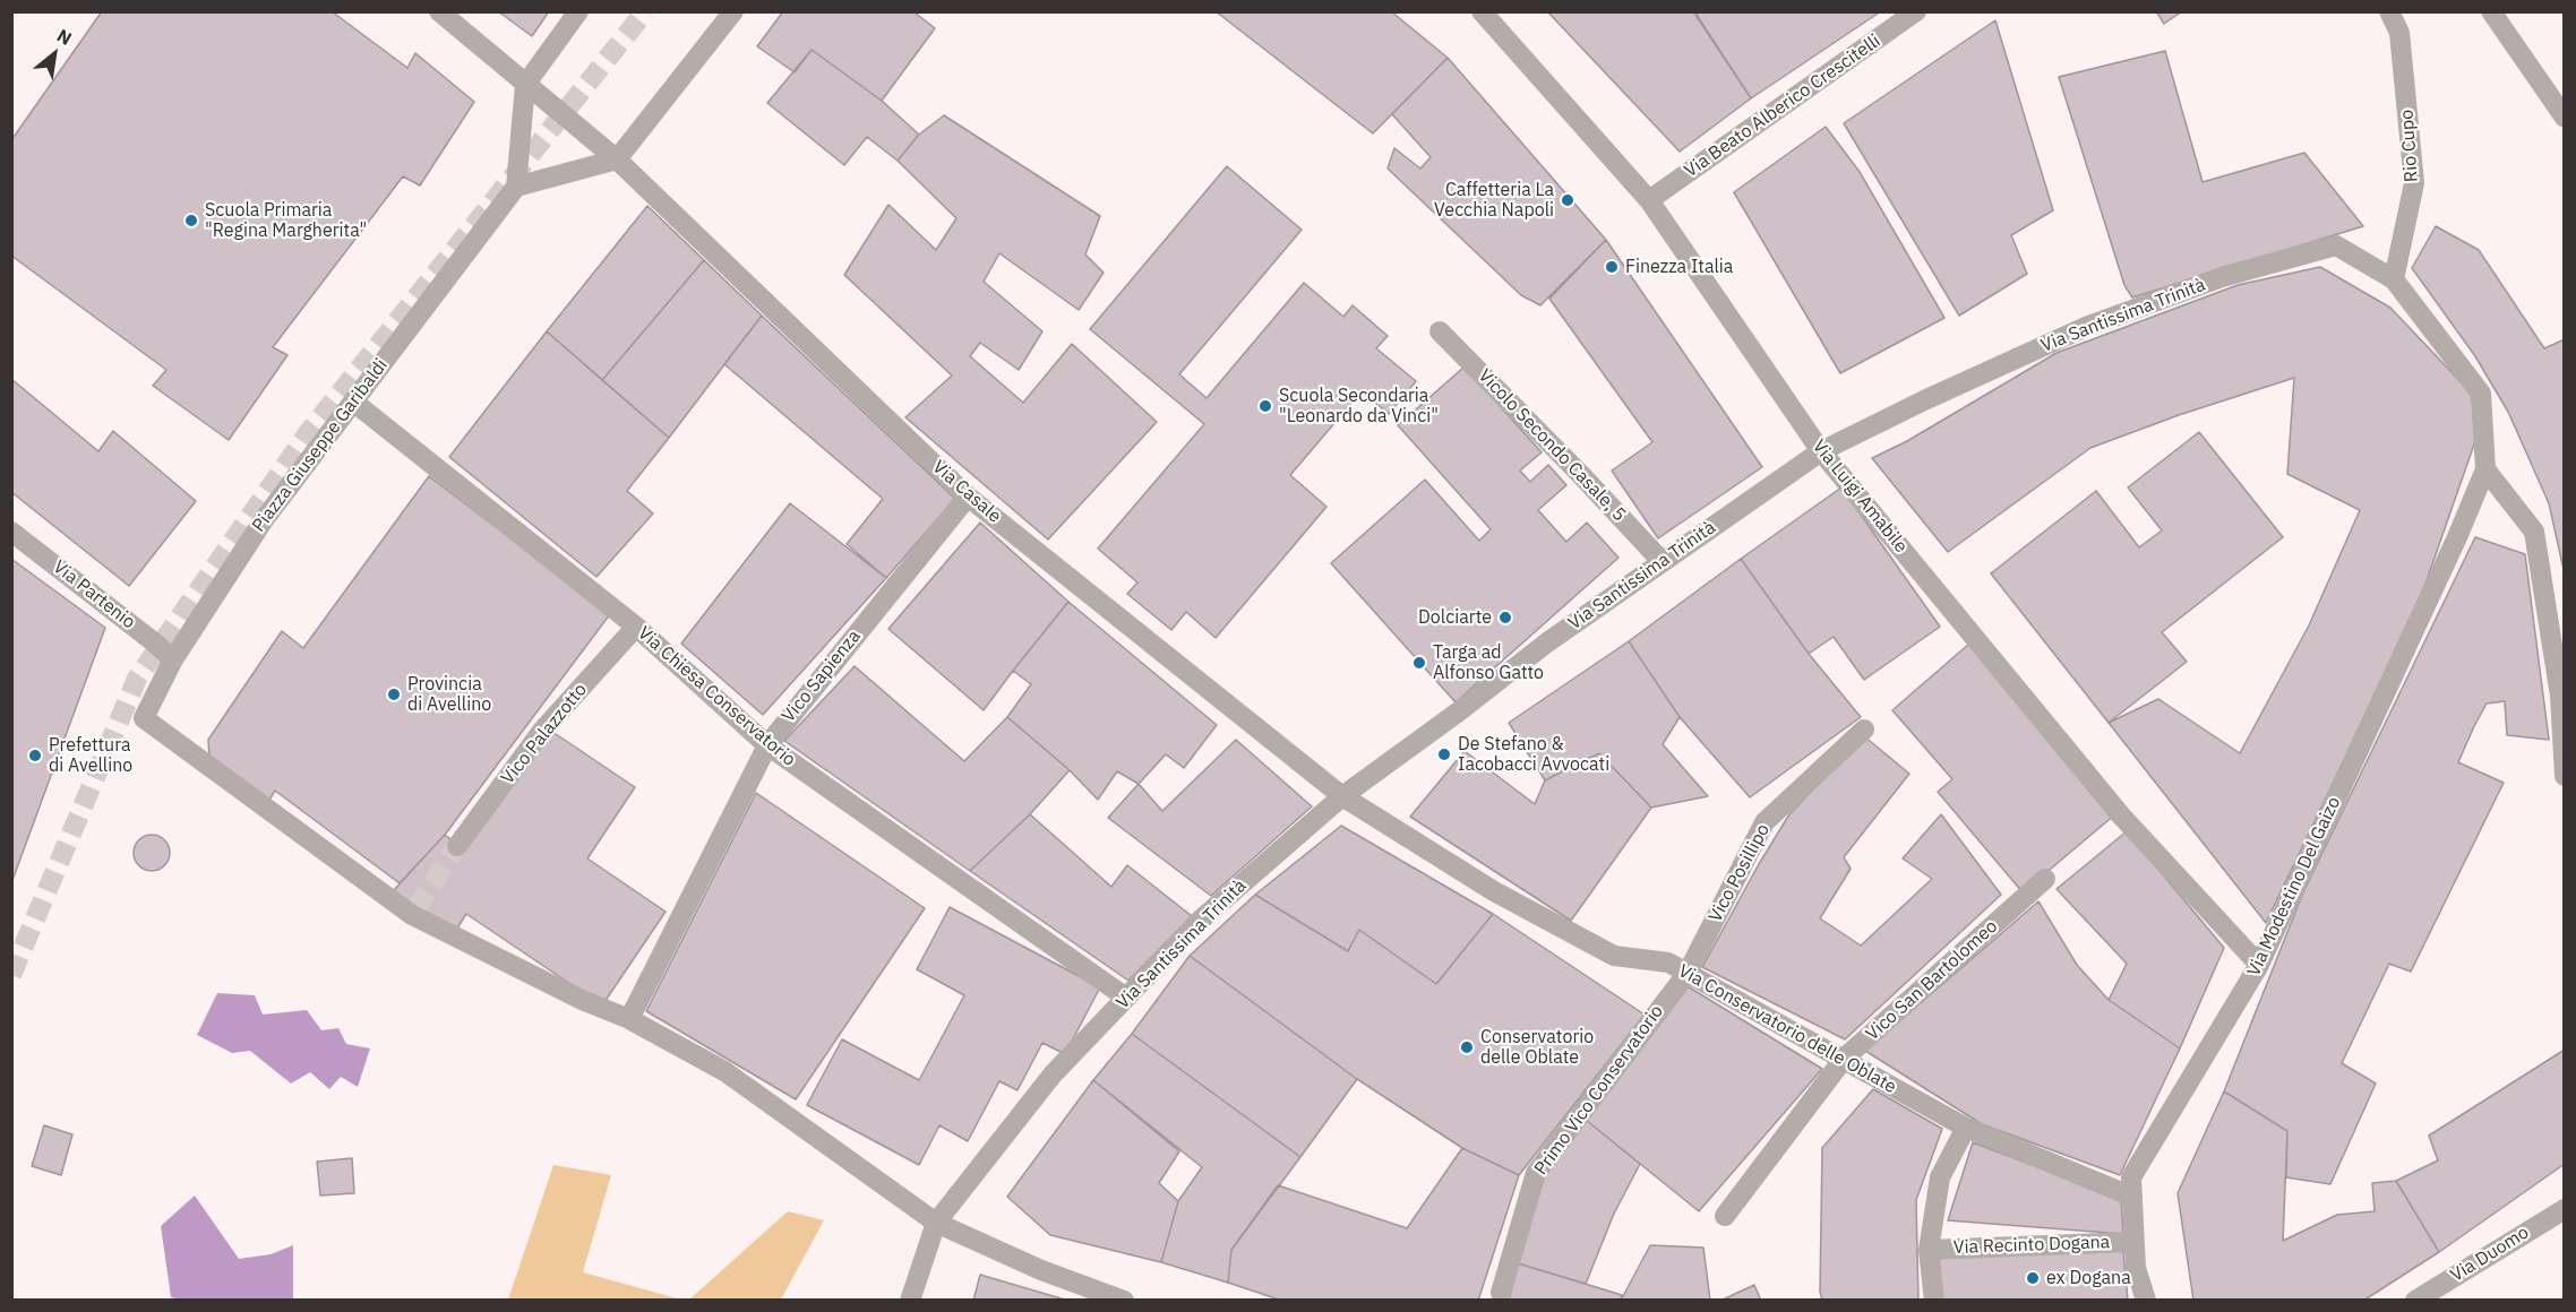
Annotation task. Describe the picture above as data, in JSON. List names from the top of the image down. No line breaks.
{"streets":{"street":["Via Beato Alberico Crescitelli","Rio Cupo","Via Santissima Trinità","Piazza Giuseppe Garibaldi","Vicolo Secondo Casale, 5","Via Casale","Via Luigi Amabile","Via Partenio","Vico Sapienza","Via Chiesa Conservatorio","Vico Palazzotto","Vico Posillipo","Via Modestino Del Gaizo","Vico San Bartolomeo","Via Conservatorio delle Oblate","Primo Vico Conservatorio","Via Recinto Dogana","Via Duomo"]},"crossings":[["Via Beato Alberico Crescitelli","Via Luigi Amabile"],["Rio Cupo","Via Santissima Trinità"],["Via Santissima Trinità","Vicolo Secondo Casale, 5"],["Via Santissima Trinità","Via Casale"],["Via Santissima Trinità","Via Luigi Amabile"],["Via Santissima Trinità","Via Chiesa Conservatorio"],["Via Santissima Trinità","Via Conservatorio delle Oblate"],["Piazza Giuseppe Garibaldi","Via Partenio"],["Piazza Giuseppe Garibaldi","Vico Sapienza"],["Piazza Giuseppe Garibaldi","Via Chiesa Conservatorio"],["Via Casale","Vico Sapienza"],["Via Casale","Via Conservatorio delle Oblate"],["Via Luigi Amabile","Via Modestino Del Gaizo"],["Vico Sapienza","Via Chiesa Conservatorio"],["Via Chiesa Conservatorio","Vico Palazzotto"],["Vico Posillipo","Via Conservatorio delle Oblate"],["Vico Posillipo","Primo Vico Conservatorio"],["Via Modestino Del Gaizo","Via Conservatorio delle Oblate"],["Via Modestino Del Gaizo","Via Recinto Dogana"],["Vico San Bartolomeo","Via Conservatorio delle Oblate"],["Via Conservatorio delle Oblate","Primo Vico Conservatorio"],["Via Conservatorio delle Oblate","Via Recinto Dogana"]],"places":["Caffetteria La Vecchia Napoli","Scuola Primaria \"Regina Margherita\"","Finezza Italia","Scuola Secondaria \"Leonardo da Vinci\"","Dolciarte","Targa ad Alfonso Gatto","Provincia di Avellino","De Stefano & Iacobacci Avvocati","Prefettura di Avellino","Conservatorio delle Oblate","ex Dogana"],"north":"top right"}
